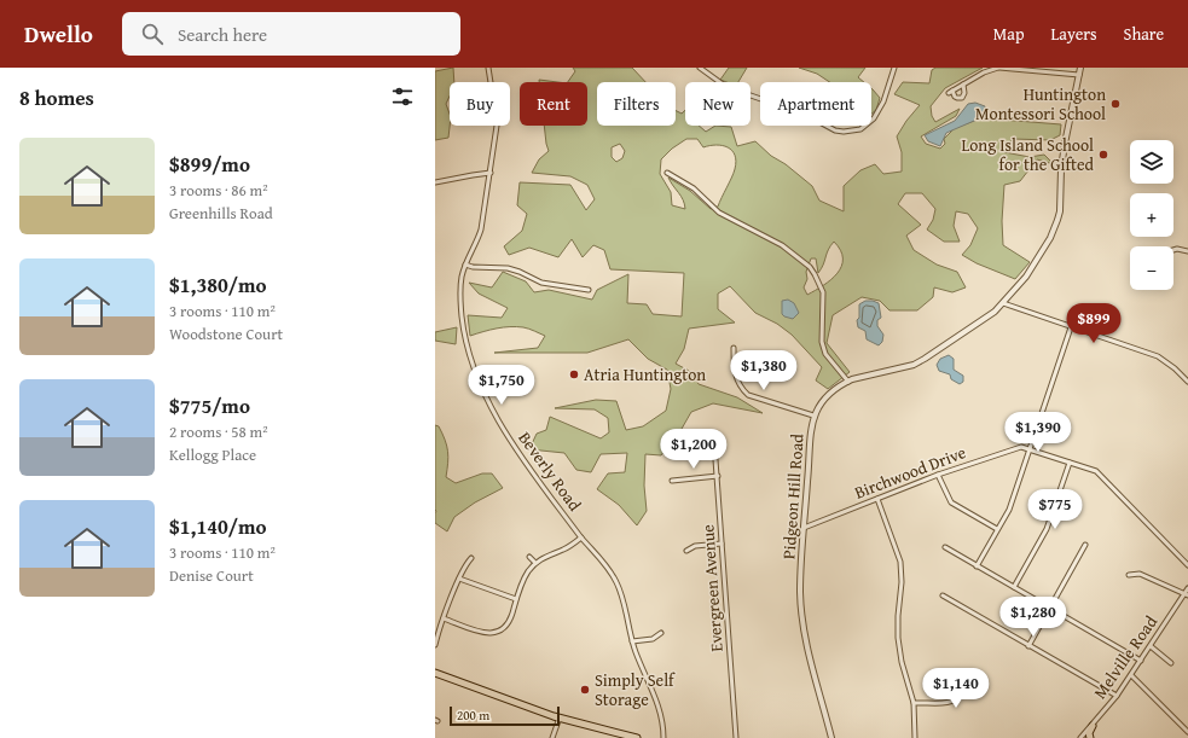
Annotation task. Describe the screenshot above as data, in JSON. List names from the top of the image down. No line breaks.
{"streets":{"street":["Beverly Road","Birchwood Drive","Pidgeon Hill Road","Evergreen Avenue","Melville Road"]},"crossings":[["Birchwood Drive","Pidgeon Hill Road"]],"places":["Huntington Montessori School","Long Island School for the Gifted","Atria Huntington","Simply Self Storage"],"scale_bar":"200 m","page":{"header":"Dwello","search":"Search here","nav":["Map","Layers","Share"],"heading":"8 homes","chip":["Buy","Rent","Filters","New","Apartment"],"list":[{"name":"$899/mo","note":"3 rooms · 86 m² · Greenhills Road"},{"name":"$1,380/mo","note":"3 rooms · 110 m² · Woodstone Court"},{"name":"$775/mo","note":"2 rooms · 58 m² · Kellogg Place"},{"name":"$1,140/mo","note":"3 rooms · 110 m² · Denise Court"}],"map_buttons":["+","−"],"price":["$899","$1,380","$1,750","$1,390","$1,200","$775","$1,280","$1,140"],"scale":"200 m"}}
